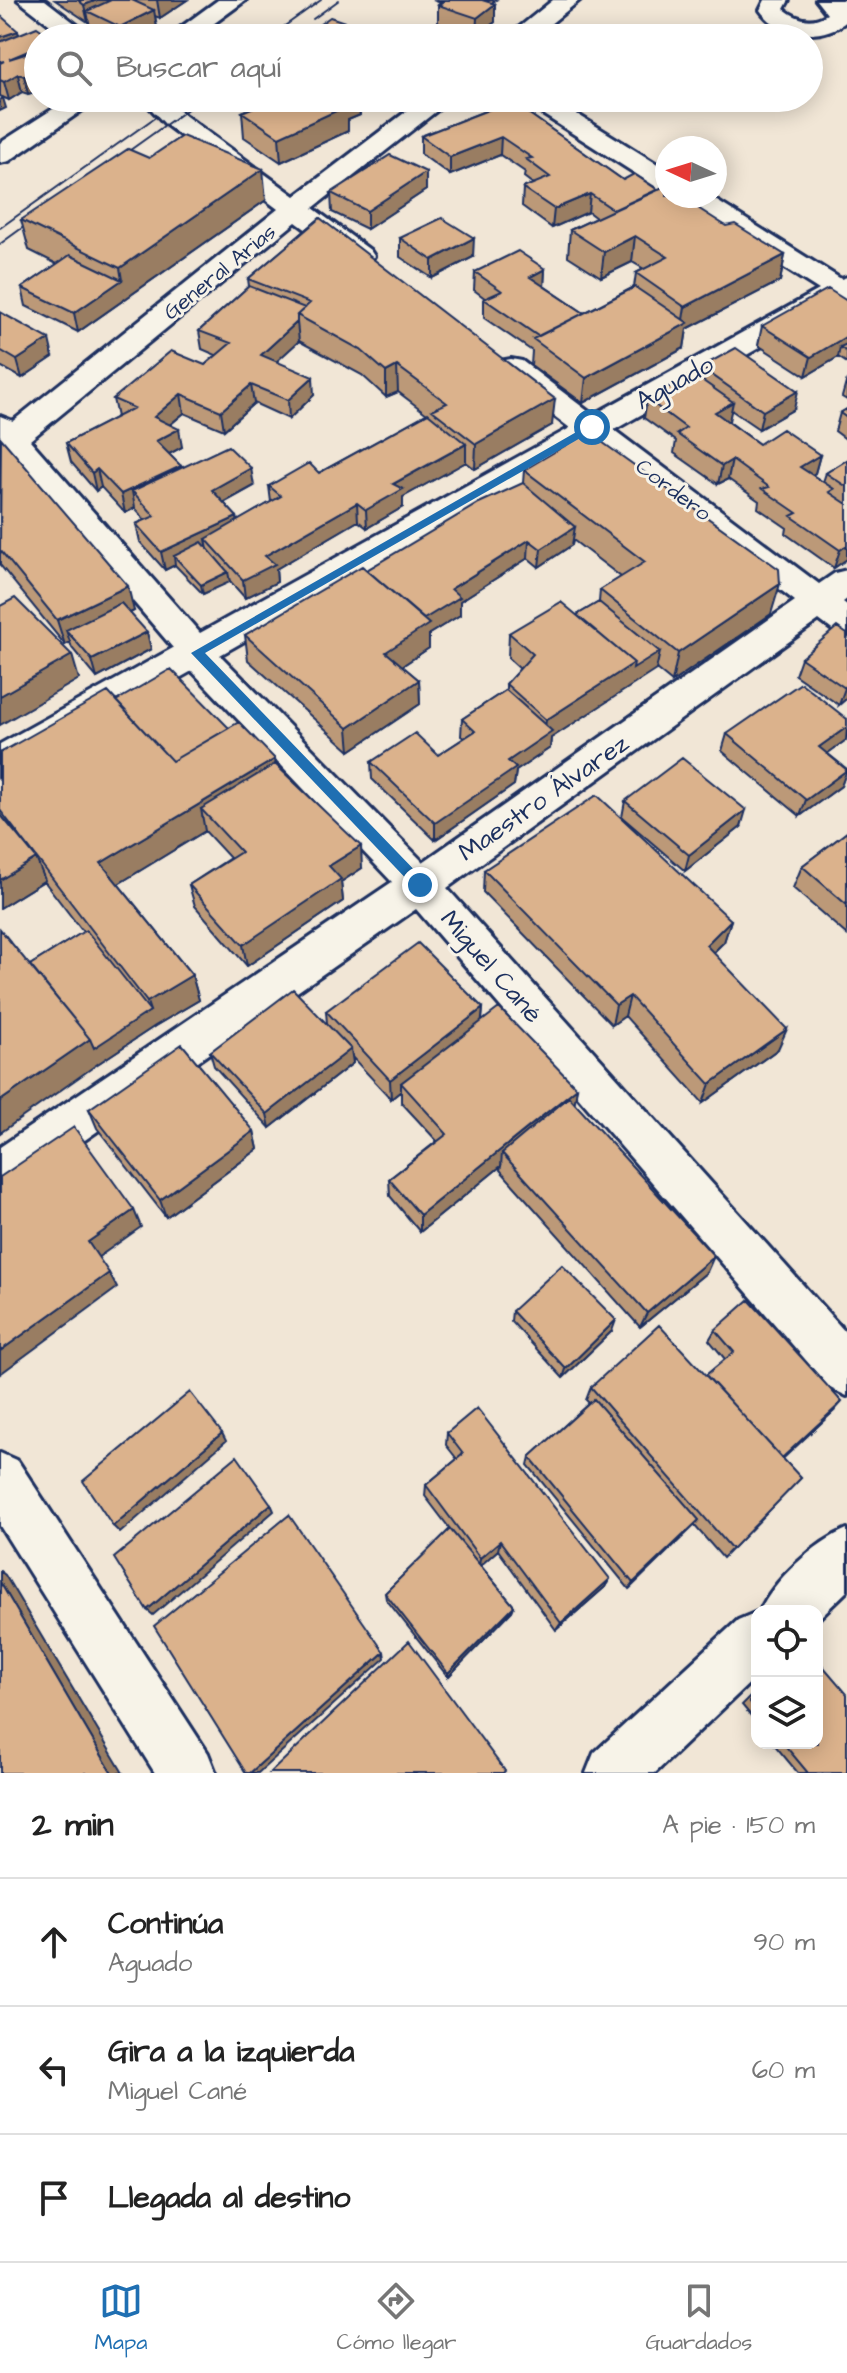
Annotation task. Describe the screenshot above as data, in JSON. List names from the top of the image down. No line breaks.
{"streets":{"street":["General Arias","Aguado","Cordero","Maestro Álvarez","Miguel Cané"]},"crossings":[["General Arias","Miguel Cané"],["Aguado","Cordero"],["Aguado","Miguel Cané"],["Cordero","Maestro Álvarez"],["Maestro Álvarez","Miguel Cané"]],"north":"left","page":{"search":"Buscar aquí","heading":["2 min","A pie · 150 m"],"list":[["Continúa","Aguado","90 m"],["Gira a la izquierda","Miguel Cané","60 m"],"Llegada al destino"],"nav":["Mapa","Cómo llegar","Guardados"]}}
